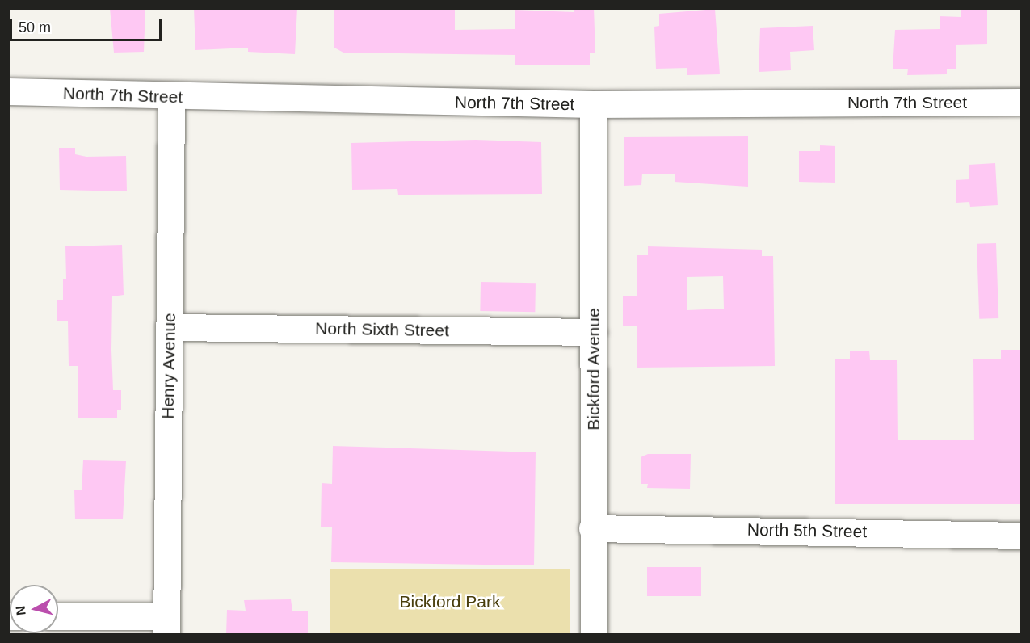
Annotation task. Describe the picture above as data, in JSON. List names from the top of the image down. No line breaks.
{"streets":{"street":["North 7th Street","North Sixth Street","Henry Avenue","Bickford Avenue","North 5th Street"]},"crossings":[["North 7th Street","Henry Avenue"],["North 7th Street","Bickford Avenue"],["North Sixth Street","Henry Avenue"],["North Sixth Street","Bickford Avenue"],["Bickford Avenue","North 5th Street"]],"parks":["Bickford Park"],"scale_bar":"50 m","north":"left"}
